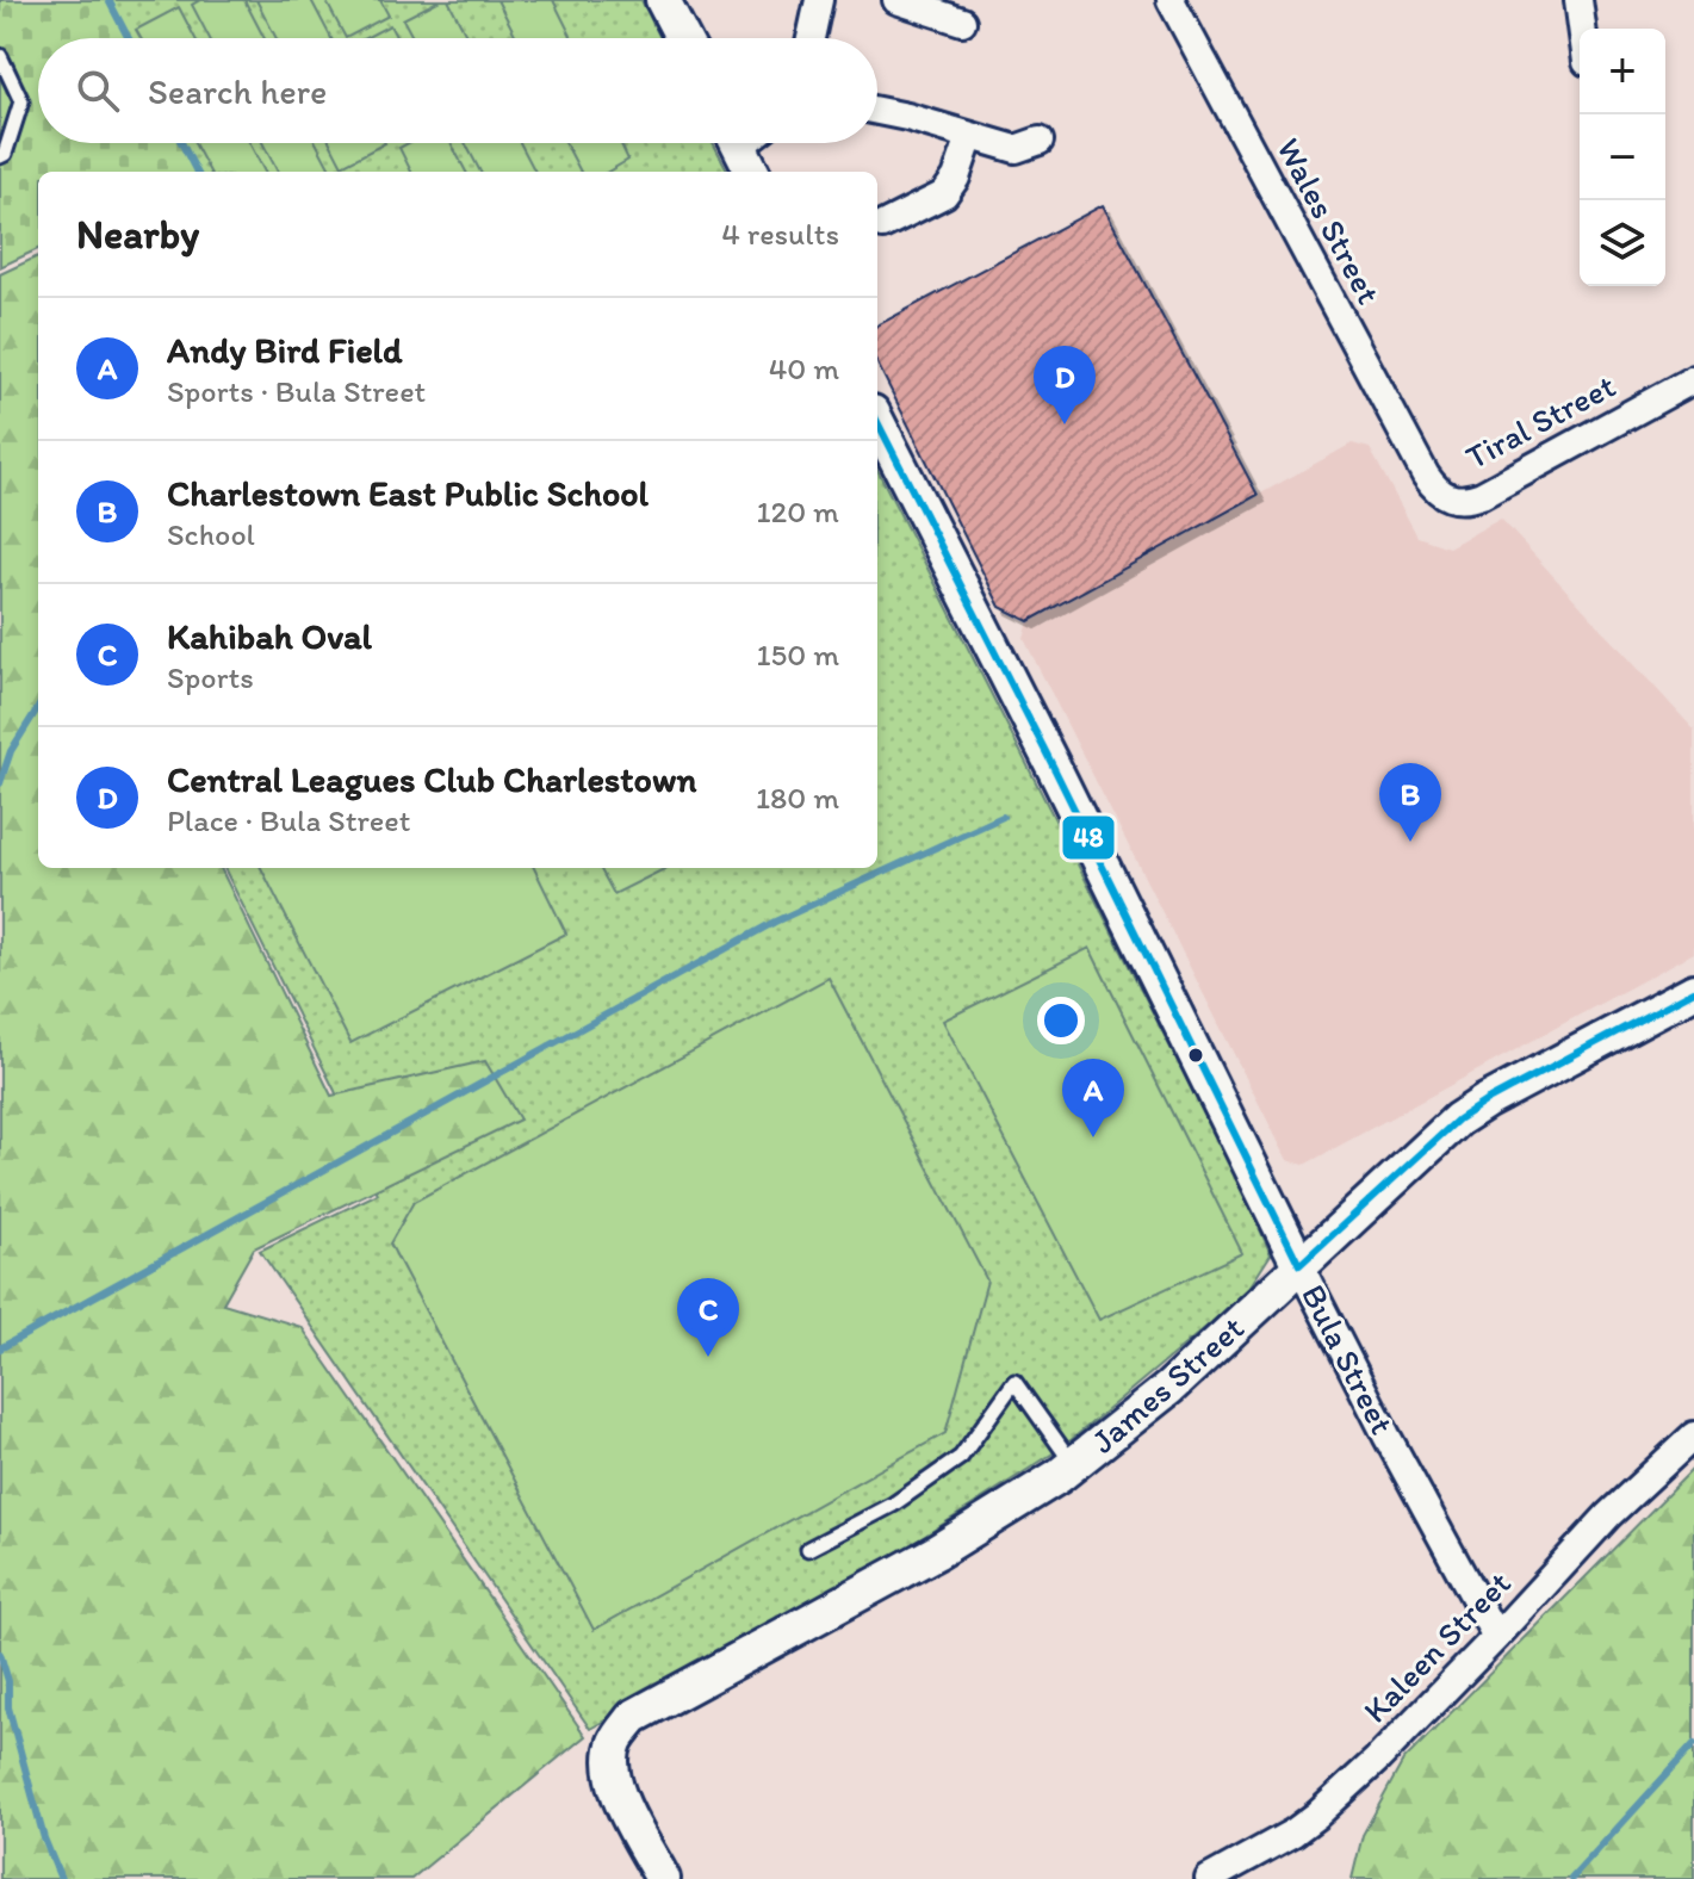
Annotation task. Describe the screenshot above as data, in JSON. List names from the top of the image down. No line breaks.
{"streets":{"street":["Wales Street","Tiral Street","Bula Street","James Street","Kaleen Street"]},"crossings":[["Wales Street","Tiral Street"],["Bula Street","James Street"],["Bula Street","Kaleen Street"]],"lines":["transit line 48"],"page":{"map_buttons":["+","−"],"search":"Search here","heading":["Nearby","4 results"],"list":[{"mark":"A","name":"Andy Bird Field","note":"Sports · Bula Street","value":"40 m"},{"mark":"B","name":"Charlestown East Public School","note":"School","value":"120 m"},{"mark":"C","name":"Kahibah Oval","note":"Sports","value":"150 m"},{"mark":"D","name":"Central Leagues Club Charlestown","note":"Place · Bula Street","value":"180 m"}],"pins":["D","B","A","C"]}}
